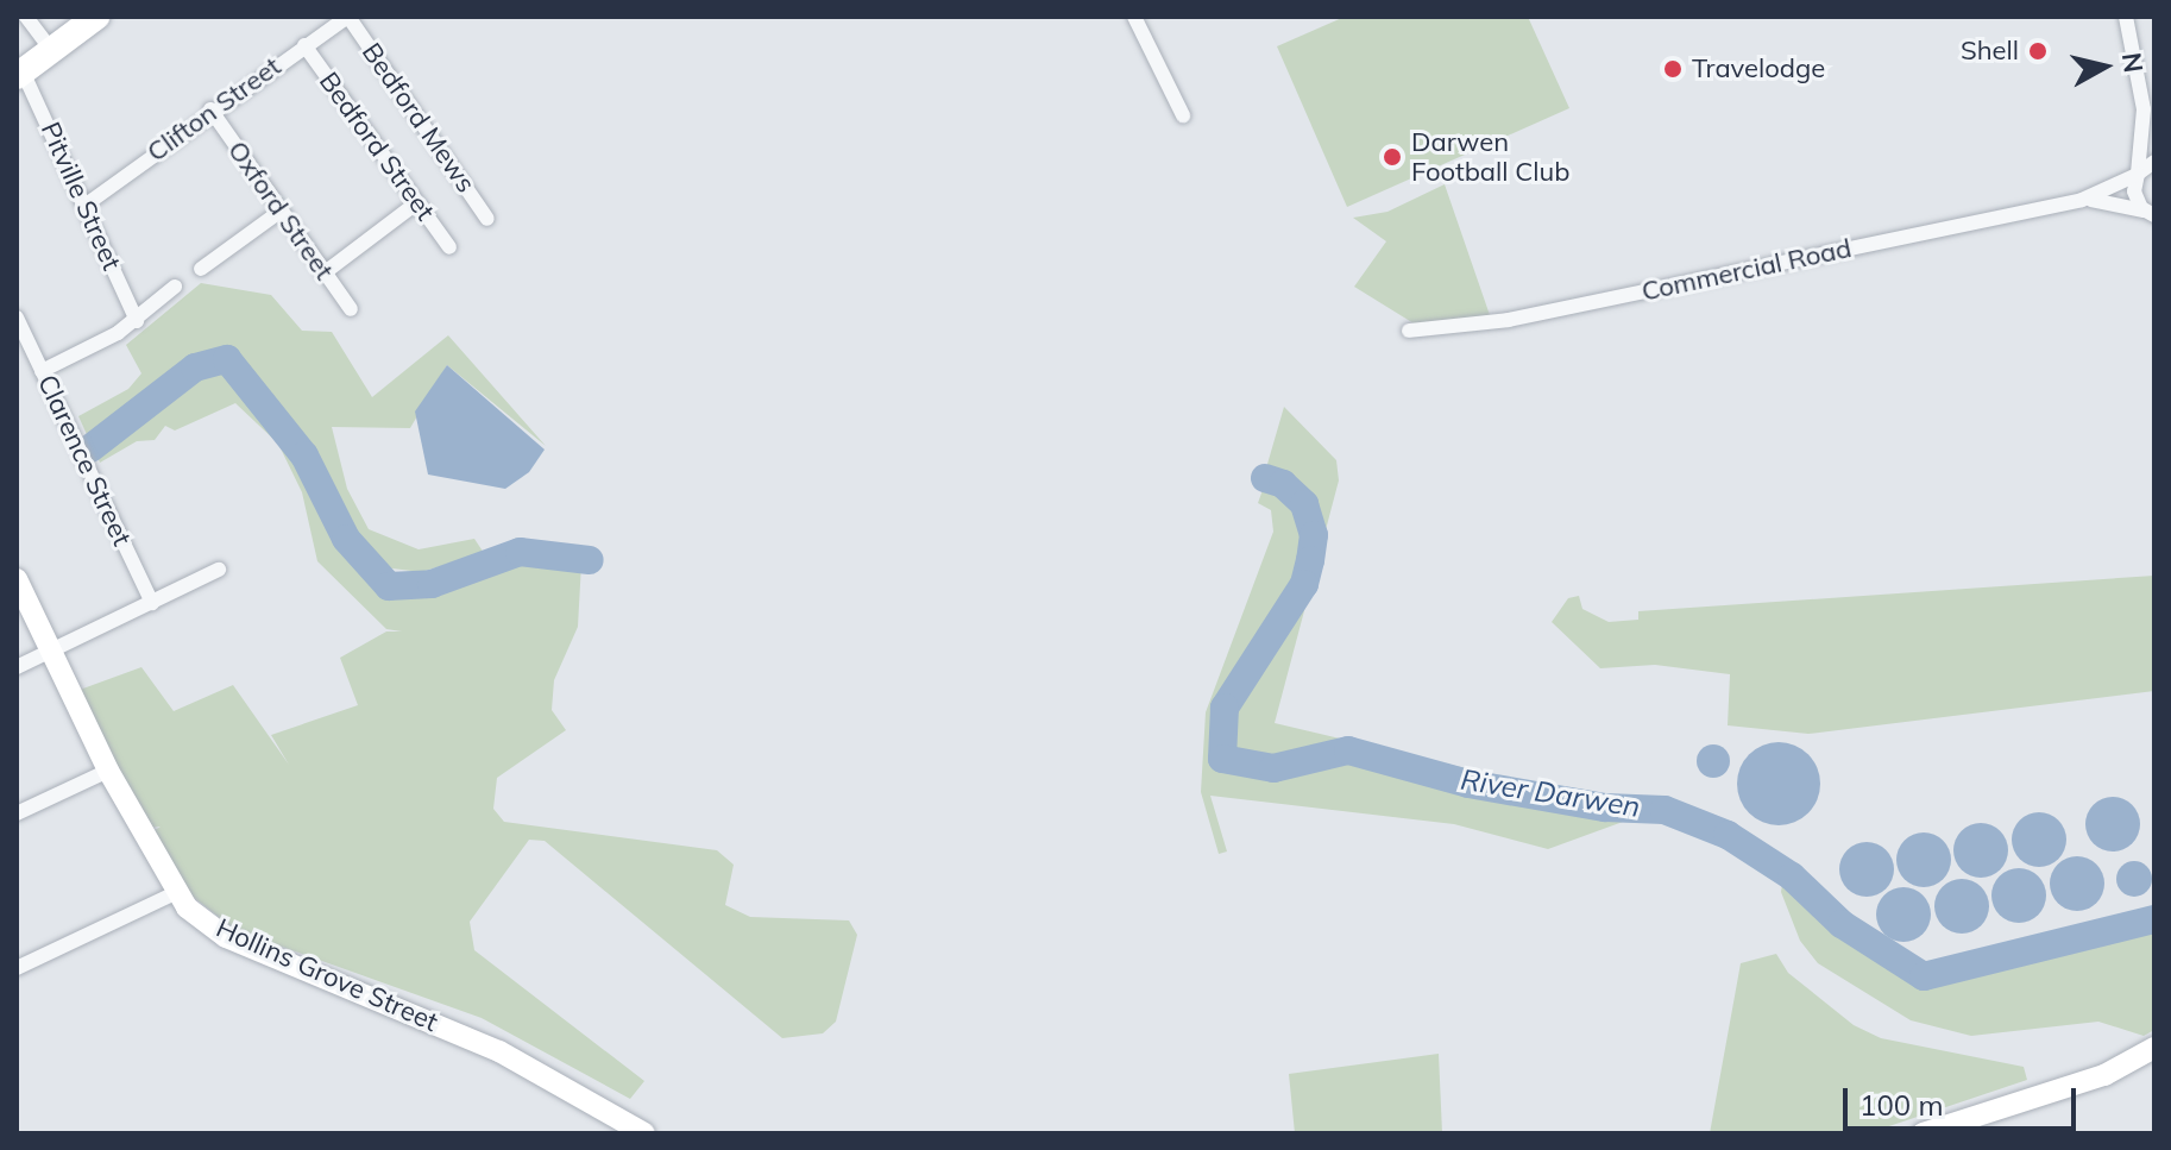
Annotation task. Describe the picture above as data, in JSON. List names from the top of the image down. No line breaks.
{"streets":{"street":["Clifton Street","Bedford Mews","Bedford Street","Pitville Street","Oxford Street","Commercial Road","Clarence Street","Hollins Grove Street"]},"crossings":[["Clifton Street","Bedford Mews"],["Clifton Street","Bedford Street"],["Clifton Street","Pitville Street"],["Clifton Street","Oxford Street"]],"water":["River Darwen"],"places":["Shell","Travelodge","Darwen Football Club"],"scale_bar":"100 m","north":"right"}
